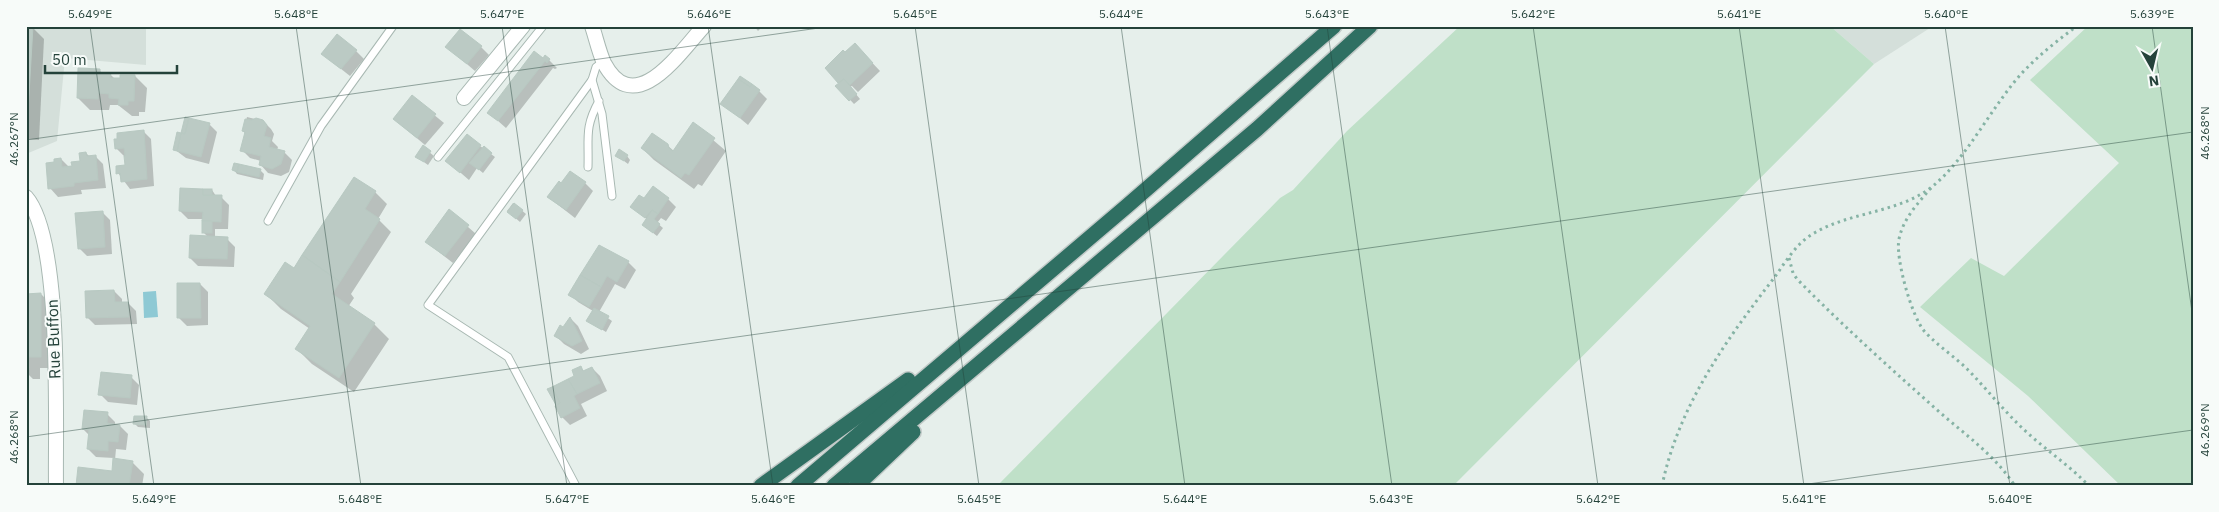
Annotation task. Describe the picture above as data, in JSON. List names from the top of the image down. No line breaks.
{"streets":{"street":["Rue Buffon"]},"scale_bar":"50 m","north":"bottom","coordinates":["5.649°E","5.648°E","5.647°E","5.646°E","5.645°E","5.644°E","5.643°E","5.642°E","5.641°E","5.640°E","5.639°E","46.268°N","46.267°N","46.269°N"]}
